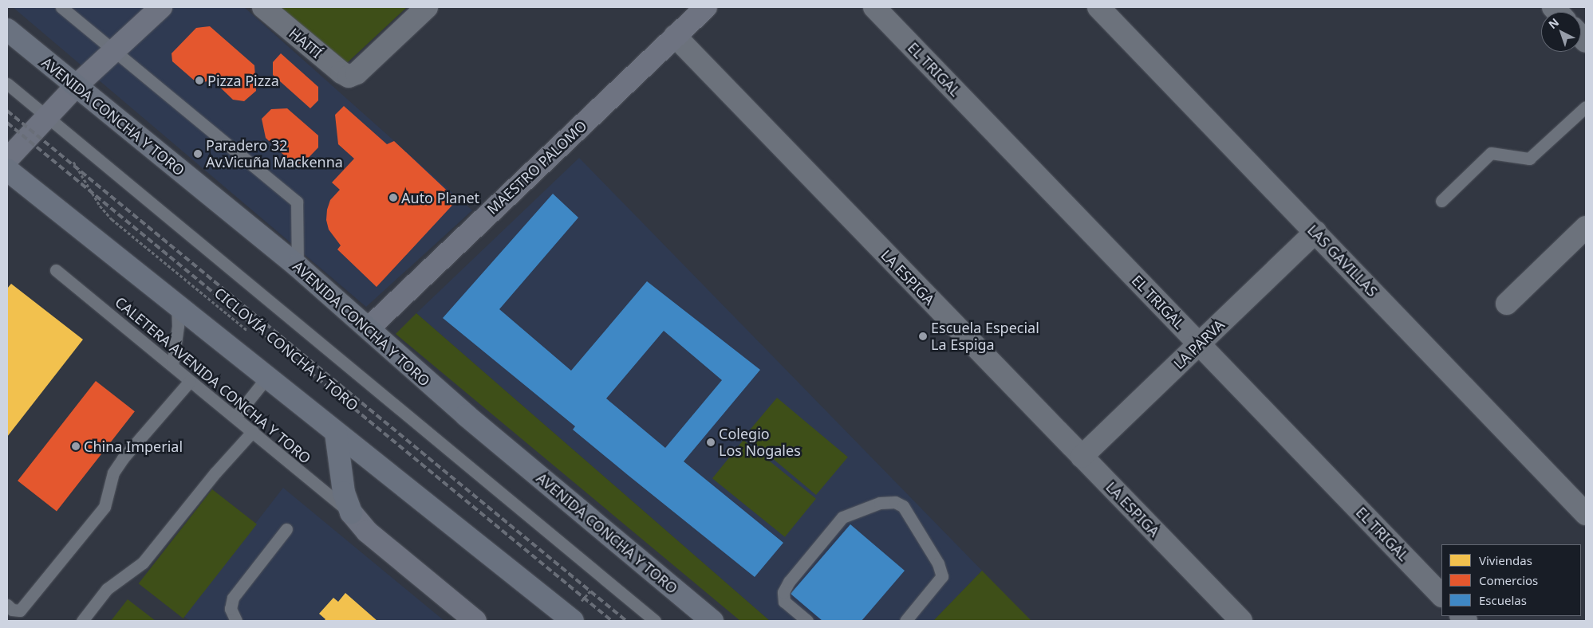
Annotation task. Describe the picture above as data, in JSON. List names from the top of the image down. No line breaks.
{"streets":{"main road":["AVENIDA CONCHA Y TORO"],"street":["HAITÍ","EL TRIGAL","MAESTRO PALOMO","LAS GAVILLAS","LA ESPIGA","LA PARVA"],"lane":["CALETERA AVENIDA CONCHA Y TORO"],"path":["CICLOVÍA CONCHA Y TORO"]},"crossings":[["EL TRIGAL","LA PARVA"],["AVENIDA CONCHA Y TORO","MAESTRO PALOMO"],["MAESTRO PALOMO","LA ESPIGA"],["LAS GAVILLAS","LA PARVA"],["LA ESPIGA","LA PARVA"]],"places":["Pizza Pizza","Paradero 32 Av.Vicuña Mackenna","Auto Planet","Escuela Especial La Espiga","Colegio Los Nogales","China Imperial"],"legend":["Viviendas","Comercios","Escuelas"],"north":"top left"}
